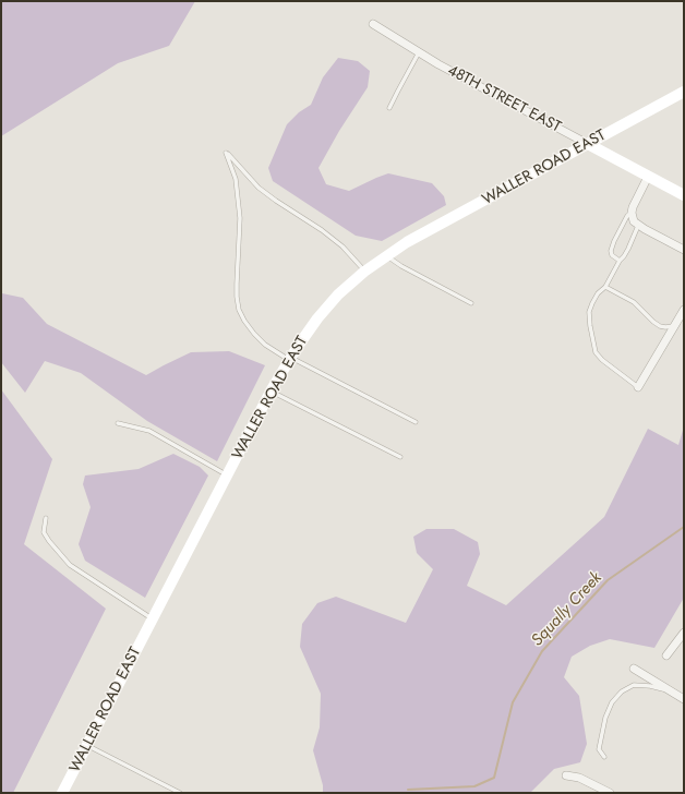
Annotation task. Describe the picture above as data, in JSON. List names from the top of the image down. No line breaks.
{"streets":{"street":["48TH STREET EAST","WALLER ROAD EAST"]},"crossings":[["48TH STREET EAST","WALLER ROAD EAST"]],"water":["Squally Creek"]}
